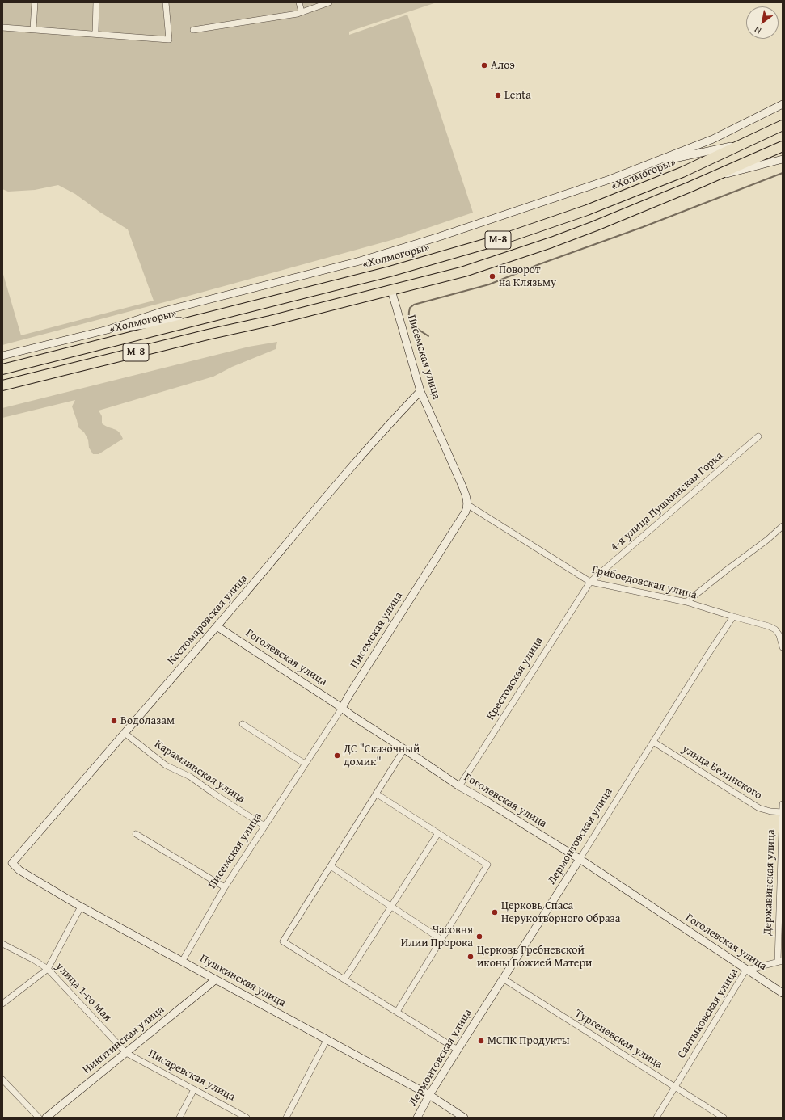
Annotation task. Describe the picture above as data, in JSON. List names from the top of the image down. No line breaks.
{"streets":{"highway":["«Холмогоры»","М-8"],"street":["Писемская улица","4-я улица Пушкинская Горка","Грибоедовская улица","Костомаровская улица","Гоголевская улица","Крестовская улица","Карамзинская улица","улица Белинского","Лермонтовская улица","Державинская улица","Пушкинская улица","улица 1-го Мая","Салтыковская улица","Тургеневская улица","Никитинская улица","Писаревская улица"]},"crossings":[["М-8","Писемская улица"],["Писемская улица","Грибоедовская улица"],["Писемская улица","Костомаровская улица"],["Писемская улица","Гоголевская улица"],["Писемская улица","Карамзинская улица"],["Писемская улица","Пушкинская улица"],["4-я улица Пушкинская Горка","Грибоедовская улица"],["4-я улица Пушкинская Горка","Крестовская улица"],["Грибоедовская улица","Крестовская улица"],["Грибоедовская улица","Лермонтовская улица"],["Костомаровская улица","Гоголевская улица"],["Костомаровская улица","Карамзинская улица"],["Костомаровская улица","Пушкинская улица"],["Гоголевская улица","Крестовская улица"],["Гоголевская улица","Лермонтовская улица"],["Гоголевская улица","Салтыковская улица"],["улица Белинского","Лермонтовская улица"],["улица Белинского","Державинская улица"],["Лермонтовская улица","Пушкинская улица"],["Лермонтовская улица","Тургеневская улица"],["Пушкинская улица","Никитинская улица"],["улица 1-го Мая","Никитинская улица"],["улица 1-го Мая","Писаревская улица"],["Салтыковская улица","Тургеневская улица"],["Никитинская улица","Писаревская улица"]],"places":["Алоэ","Lenta","Поворот на Клязьму","Водолазам","ДС \"Сказочный домик\"","Церковь Спаса Нерукотворного Образа","Часовня Илии Пророка","Церковь Гребневской иконы Божией Матери","МСПК Продукты"],"north":"bottom left"}
